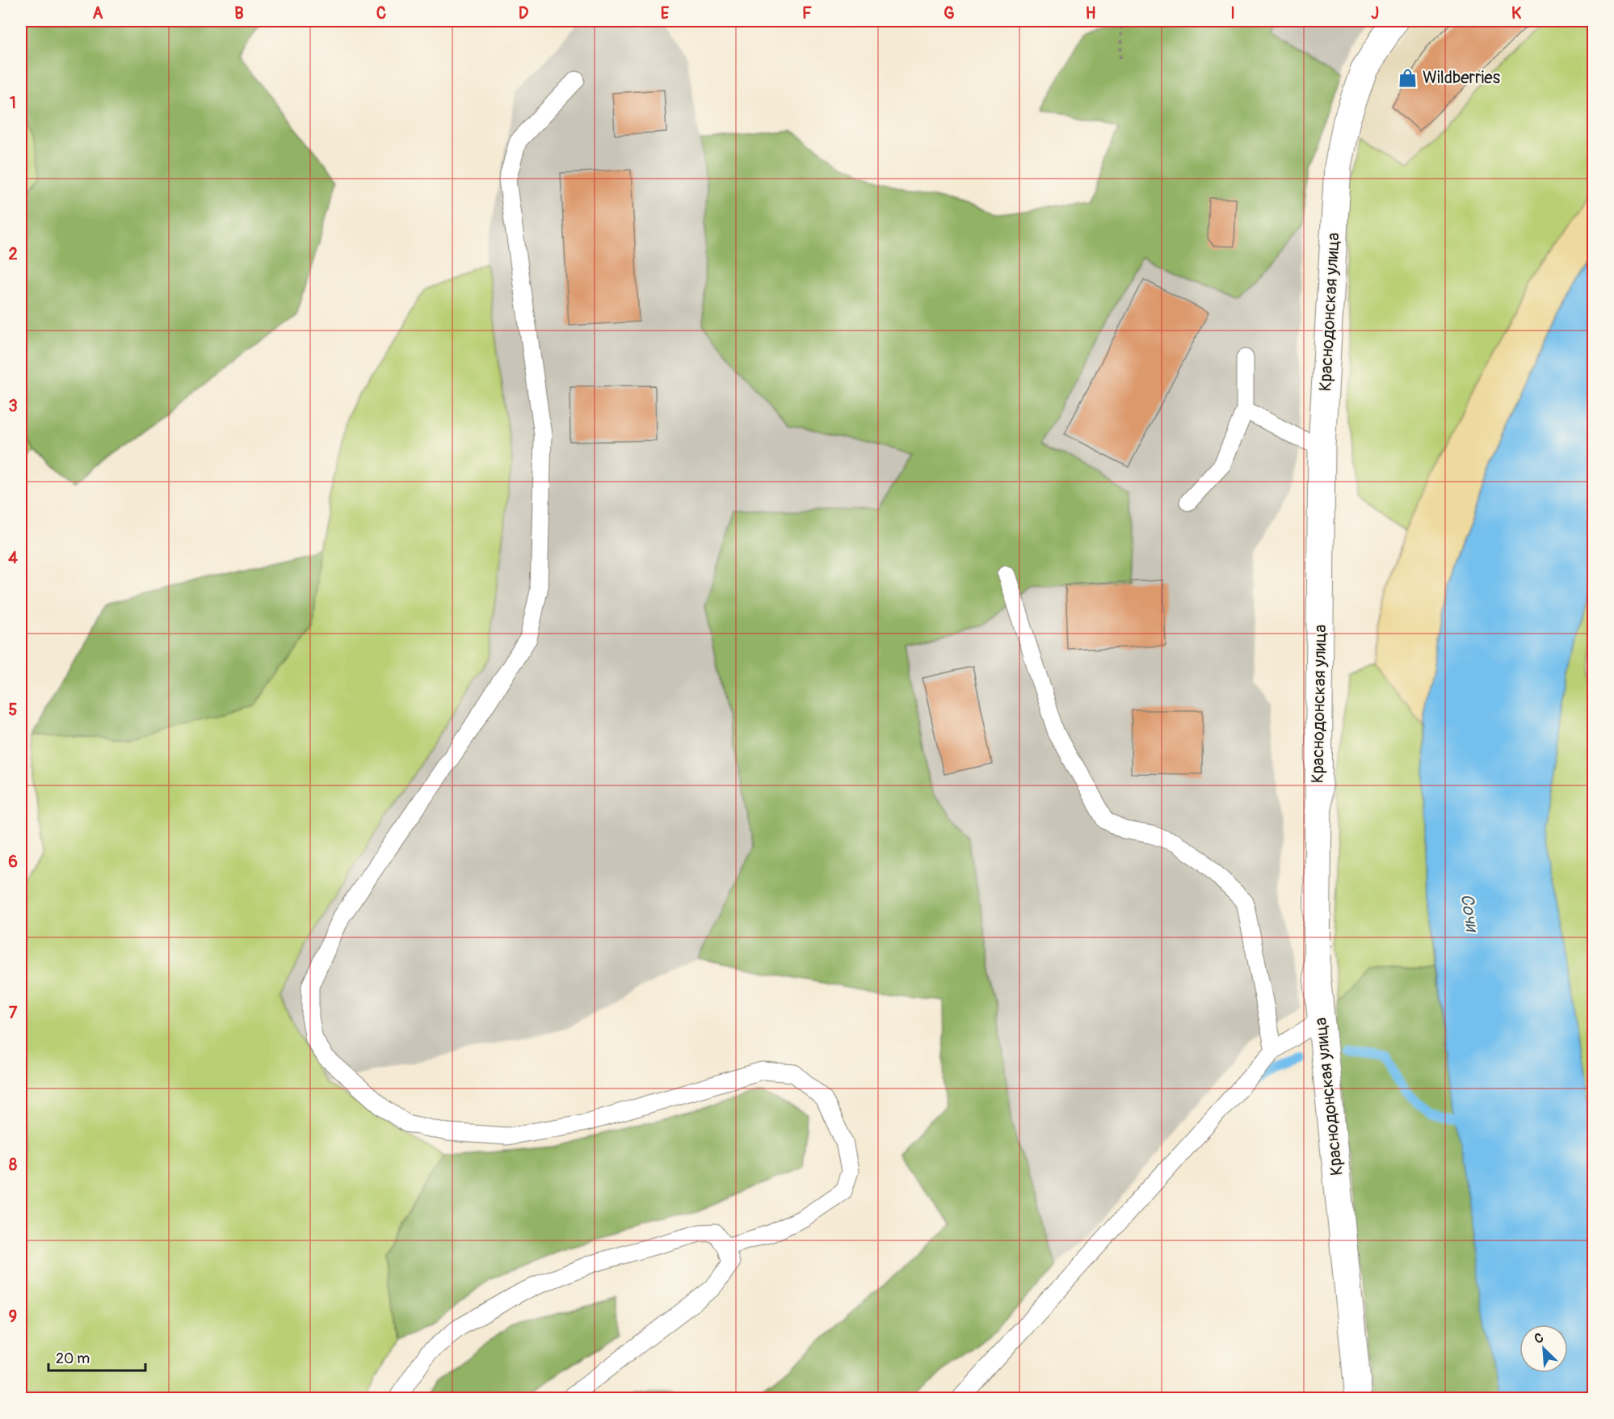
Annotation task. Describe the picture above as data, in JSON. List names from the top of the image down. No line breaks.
{"streets":{"street":["Краснодонская улица"]},"water":["Сочи"],"places":{"shop":["Wildberries"]},"scale_bar":"20 m","north":"top left","grid":{"columns":["A","B","C","D","E","F","G","H","I","J","K"],"rows":["1","2","3","4","5","6","7","8","9"]}}
